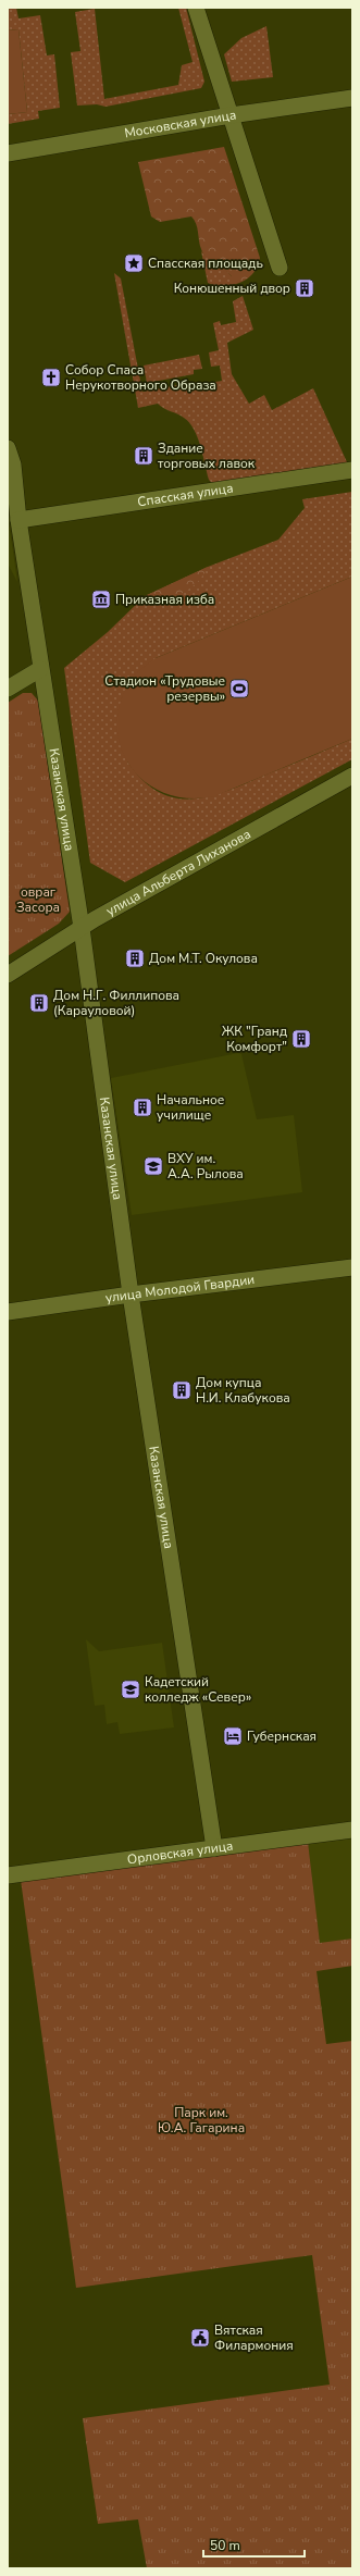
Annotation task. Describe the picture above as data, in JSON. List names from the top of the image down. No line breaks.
{"streets":{"street":["Московская улица","Спасская улица","Казанская улица","улица Альберта Лиханова","улица Молодой Гвардии","Орловская улица"]},"crossings":[["Спасская улица","Казанская улица"],["Казанская улица","улица Альберта Лиханова"],["Казанская улица","улица Молодой Гвардии"],["Казанская улица","Орловская улица"]],"parks":["овраг Засора","Парк им. Ю.А. Гагарина"],"places":{"place":["Спасская площадь"],"building":["Конюшенный двор","Здание торговых лавок","Дом М.Т. Окулова","Дом Н.Г. Филлипова (Карауловой)","ЖК \"Гранд Комфорт\"","Начальное училище","Дом купца Н.И. Клабукова"],"church":["Собор Спаса Нерукотворного Образа"],"museum":["Приказная изба"],"sports":["Стадион «Трудовые резервы»"],"school or university":["ВХУ им. А.А. Рылова","Кадетский колледж «Север»"],"hotel":["Губернская"],"public building":["Вятская Филармония"]},"scale_bar":"50 m"}
